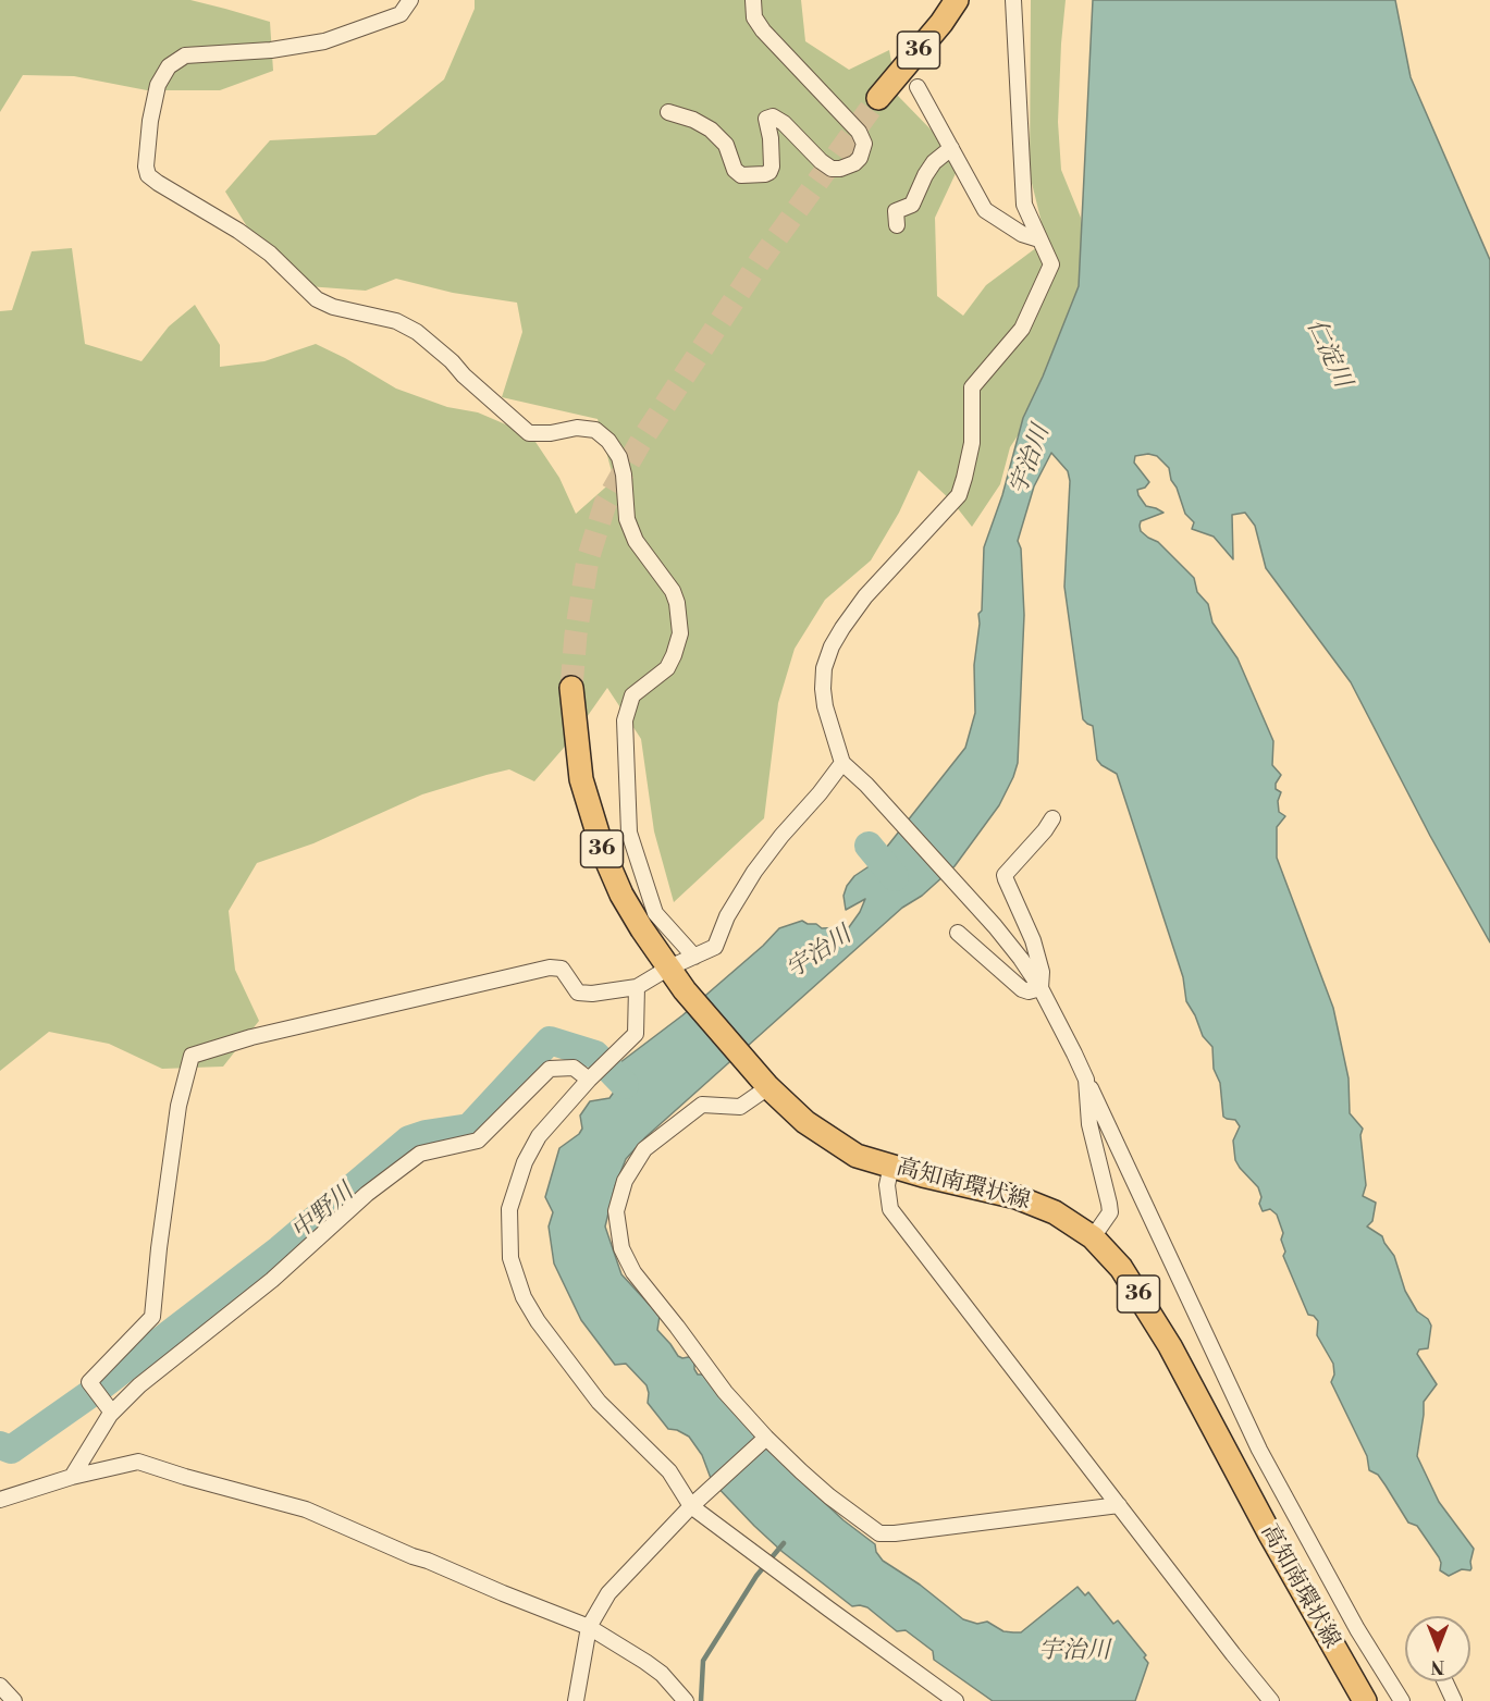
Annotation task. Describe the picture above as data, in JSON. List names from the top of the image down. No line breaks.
{"streets":{"main road":["36","高知南環状線"]},"water":["仁淀川","宇治川","中野川"],"north":"bottom"}
